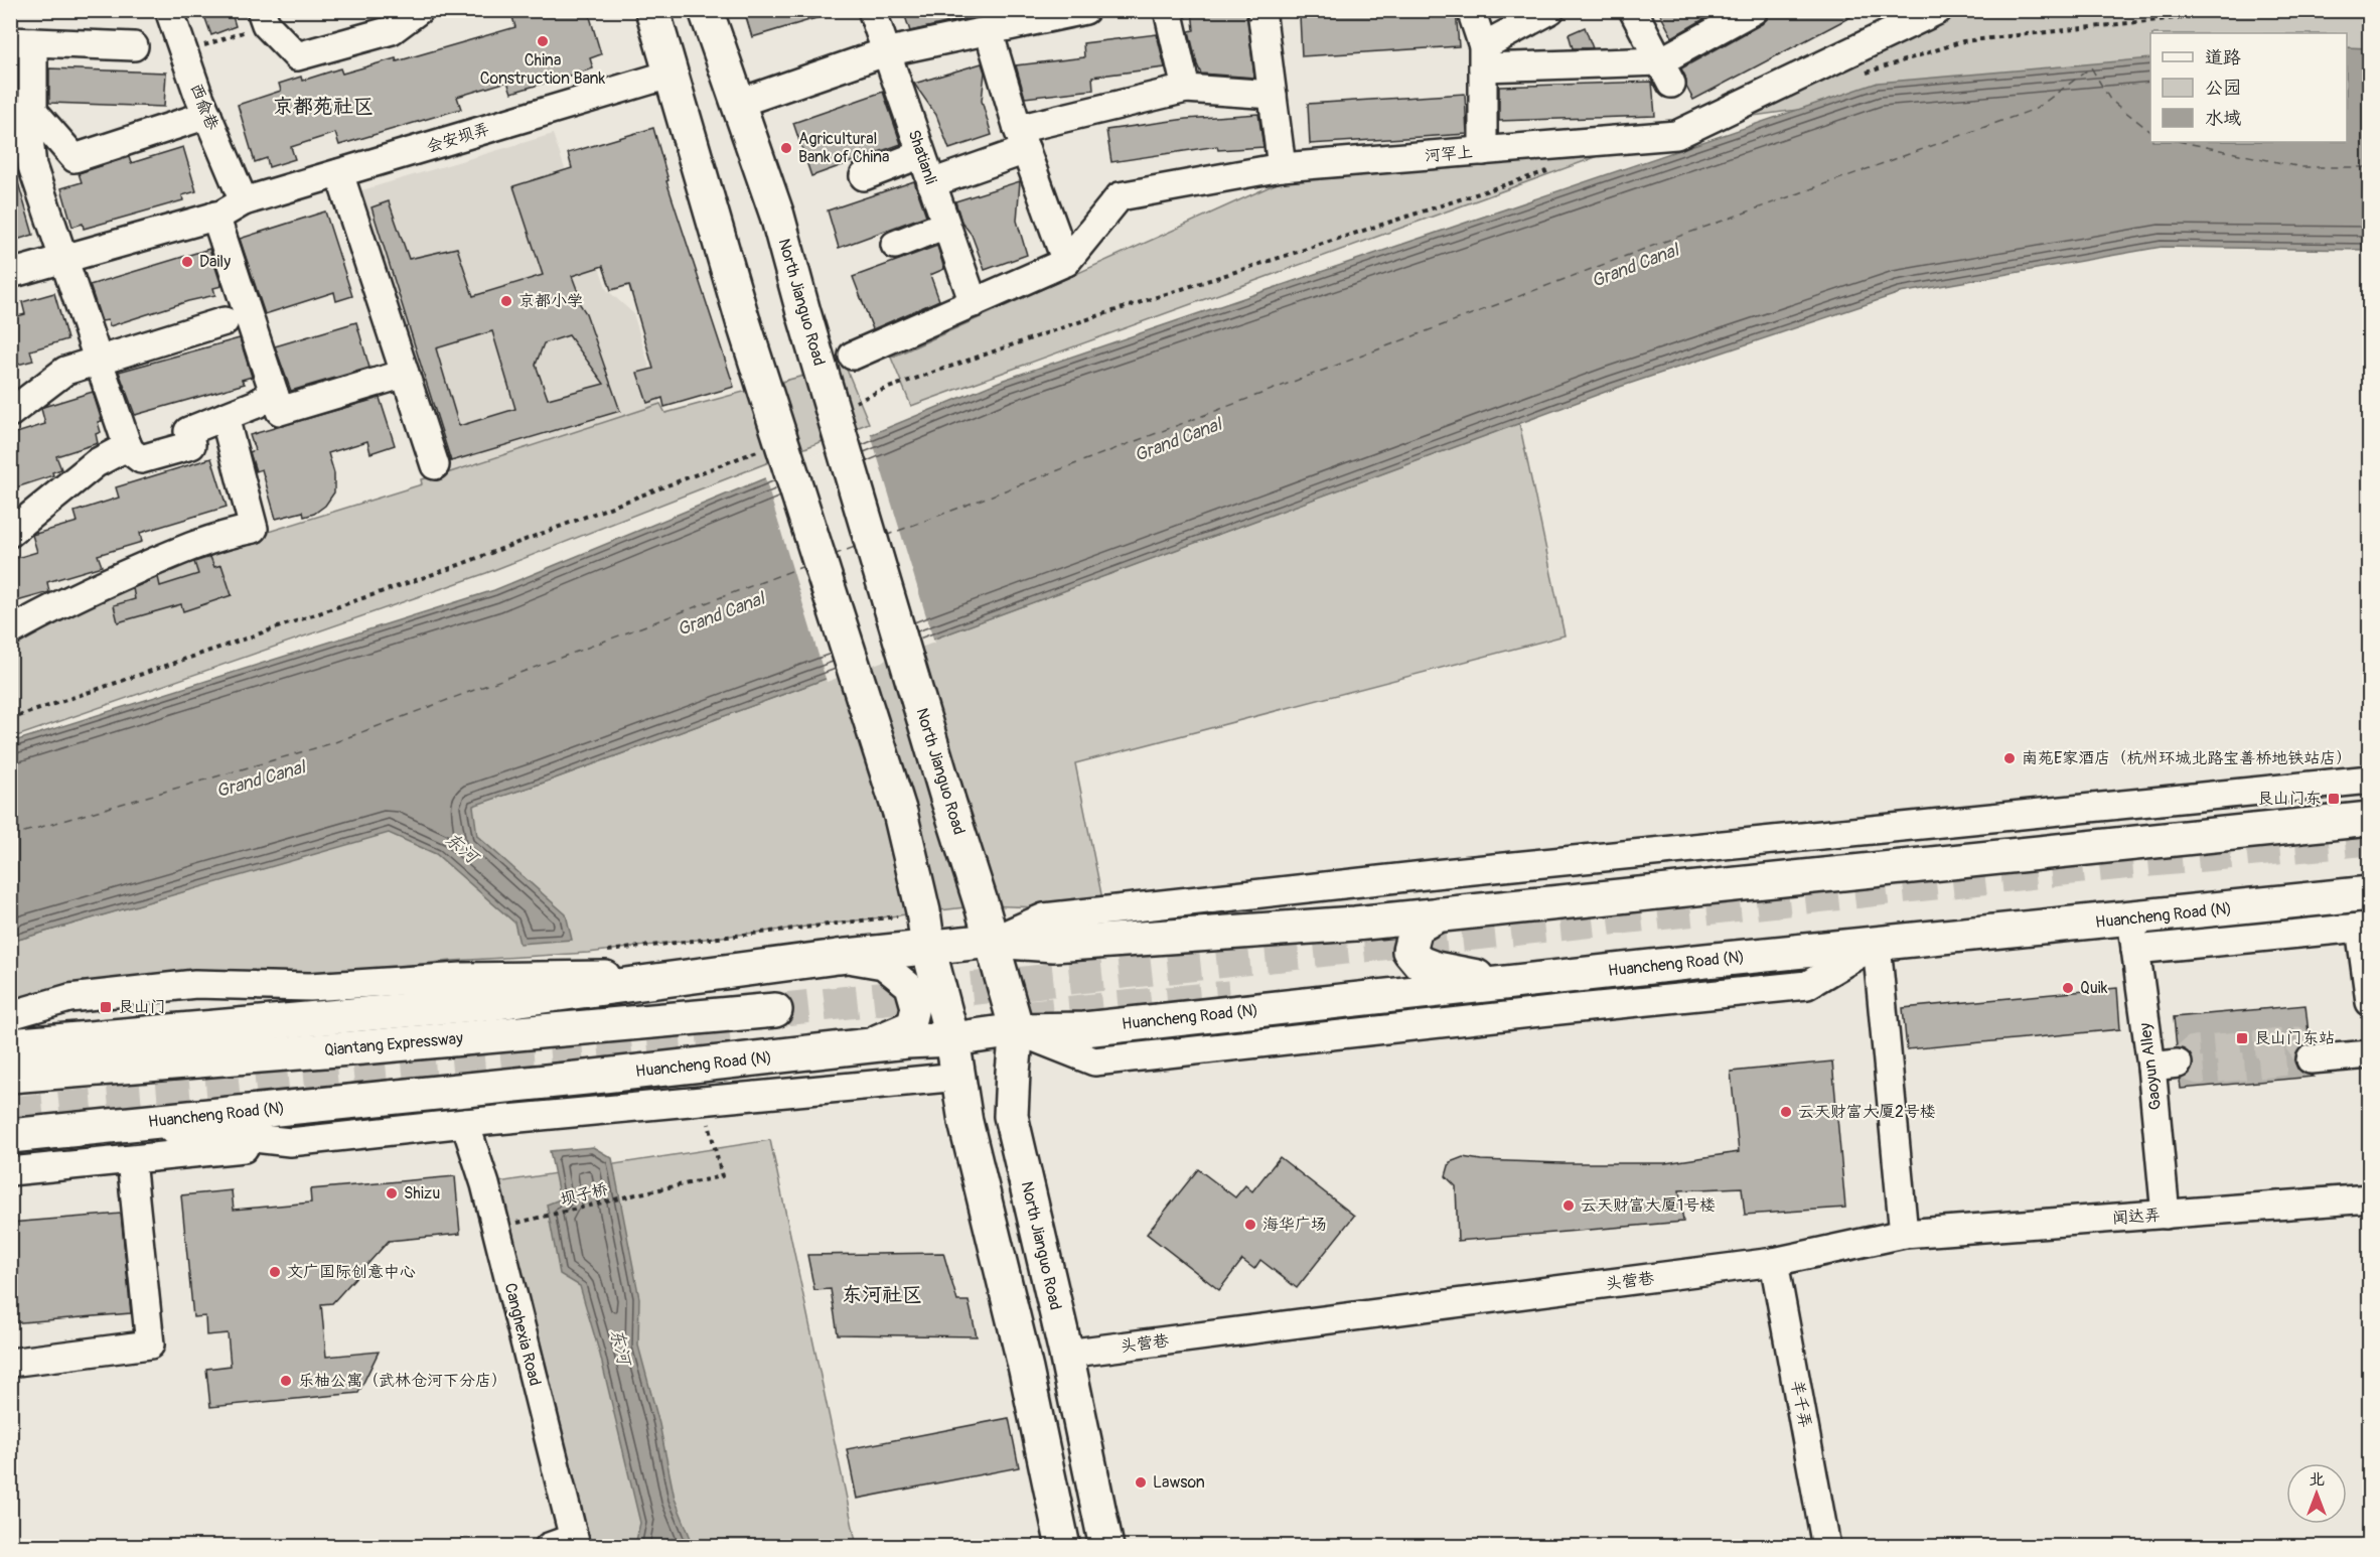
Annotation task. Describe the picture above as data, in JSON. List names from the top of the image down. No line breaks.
{"streets":{"main road":["North Jianguo Road","Huancheng Road (N)","Qiantang Expressway"],"street":["西俞巷","会安坝弄","河罕上","Shatianli","Gaoyun Alley","闻达弄","头营巷","Canghexia Road","羊千弄"],"path":["坝子桥"]},"crossings":[["西俞巷","会安坝弄"],["河罕上","Shatianli"],["North Jianguo Road","Huancheng Road (N)"],["North Jianguo Road","头营巷"],["Huancheng Road (N)","Gaoyun Alley"],["Gaoyun Alley","闻达弄"],["闻达弄","头营巷"],["头营巷","羊千弄"]],"districts":["京都苑社区","东河社区"],"water":["Grand Canal","东河"],"places":{"other":["China Construction Bank","Agricultural Bank of China","Daily","京都小学","南苑E家酒店（杭州环城北路宝善桥地铁站店）","Quik","云天财富大厦2号楼","Shizu","云天财富大厦1号楼","海华广场","文广国际创意中心","乐柚公寓（武林仓河下分店）","Lawson"],"transit":["艮山门东","艮山门","艮山门东站"]},"legend":["道路","公园","水域"],"north":"top"}
